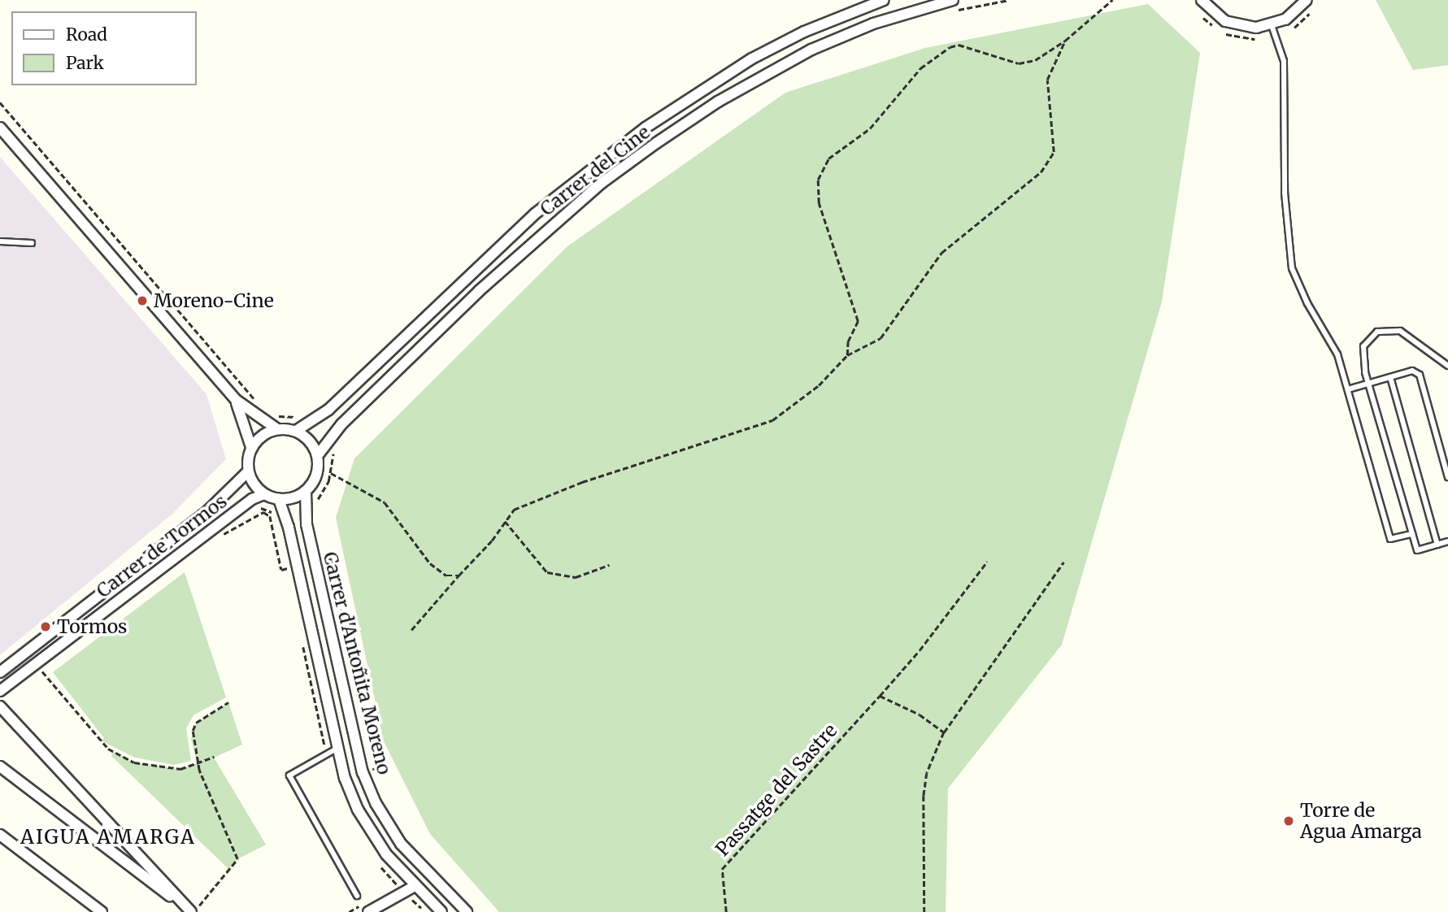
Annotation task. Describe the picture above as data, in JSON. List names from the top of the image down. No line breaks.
{"streets":{"street":["Carrer del Cine","Carrer de Tormos","Carrer d'Antoñita Moreno"],"path":["Passatge del Sastre"]},"crossings":[["Carrer del Cine","Carrer de Tormos"],["Carrer del Cine","Carrer d'Antoñita Moreno"],["Carrer de Tormos","Carrer d'Antoñita Moreno"]],"districts":["AIGUA AMARGA"],"places":["Moreno-Cine","Tormos","Torre de Agua Amarga"],"legend":["Road","Park"]}
